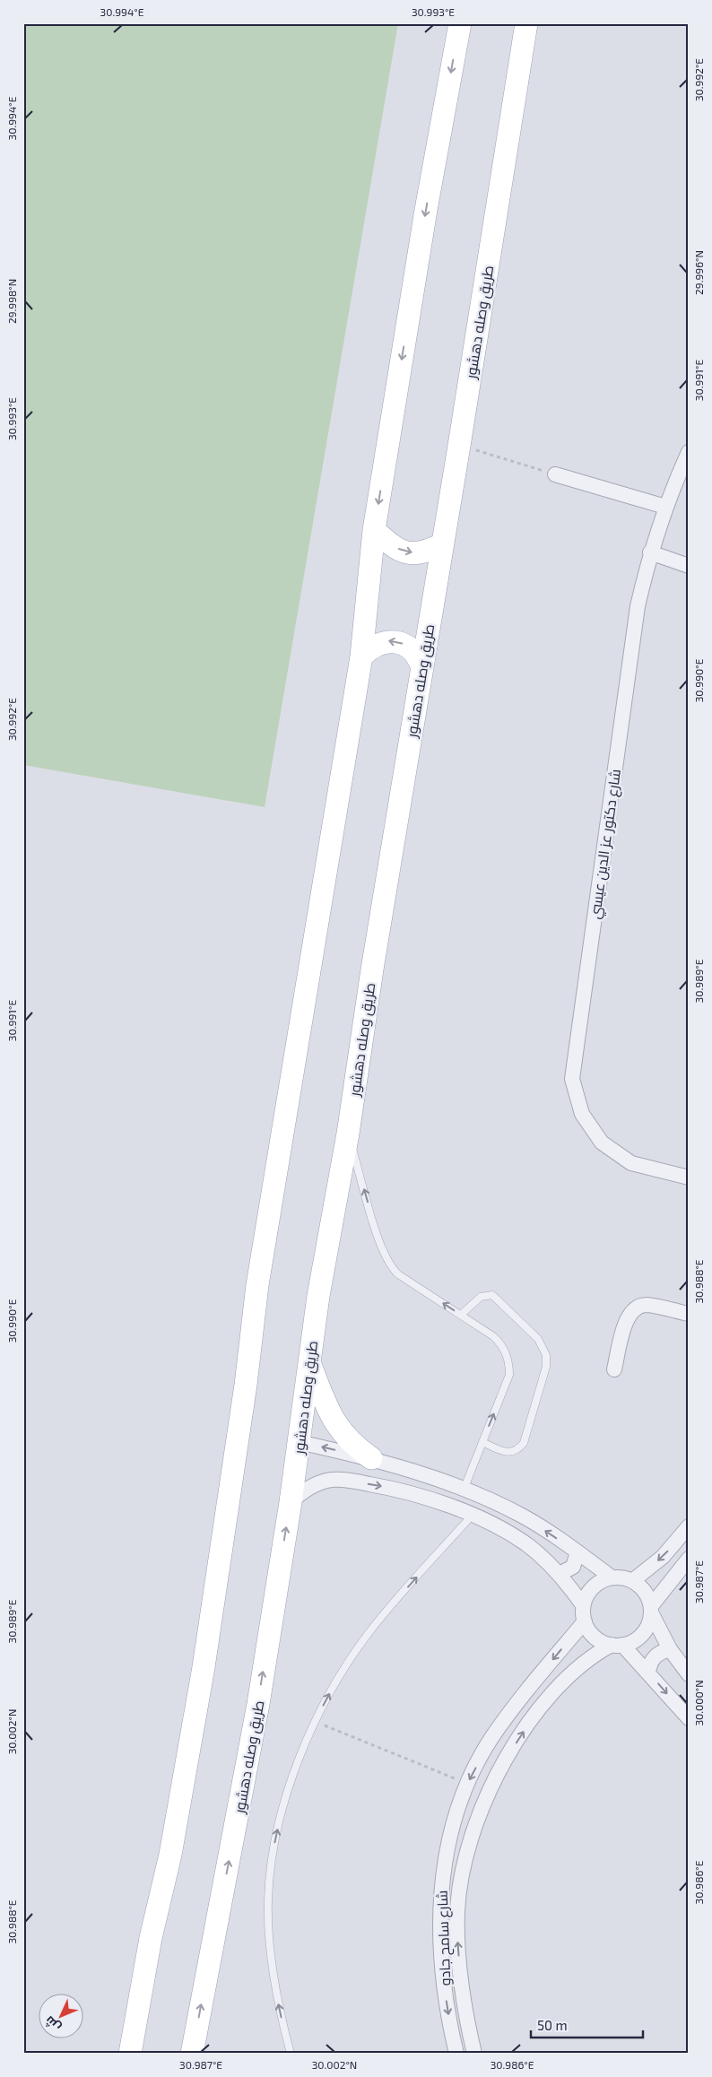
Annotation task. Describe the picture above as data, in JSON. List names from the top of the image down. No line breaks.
{"streets":{"main road":["طريق وصله دهشور"],"street":["شارع دكتور عز الدين عيسي","شارع سامح جادو"]},"scale_bar":"50 m","north":"bottom left","coordinates":["30.994°E","30.993°E","30.992°E","29.996°N","29.998°N","30.991°E","30.990°E","30.989°E","30.988°E","30.987°E","30.000°N","30.002°N","30.986°E"]}
